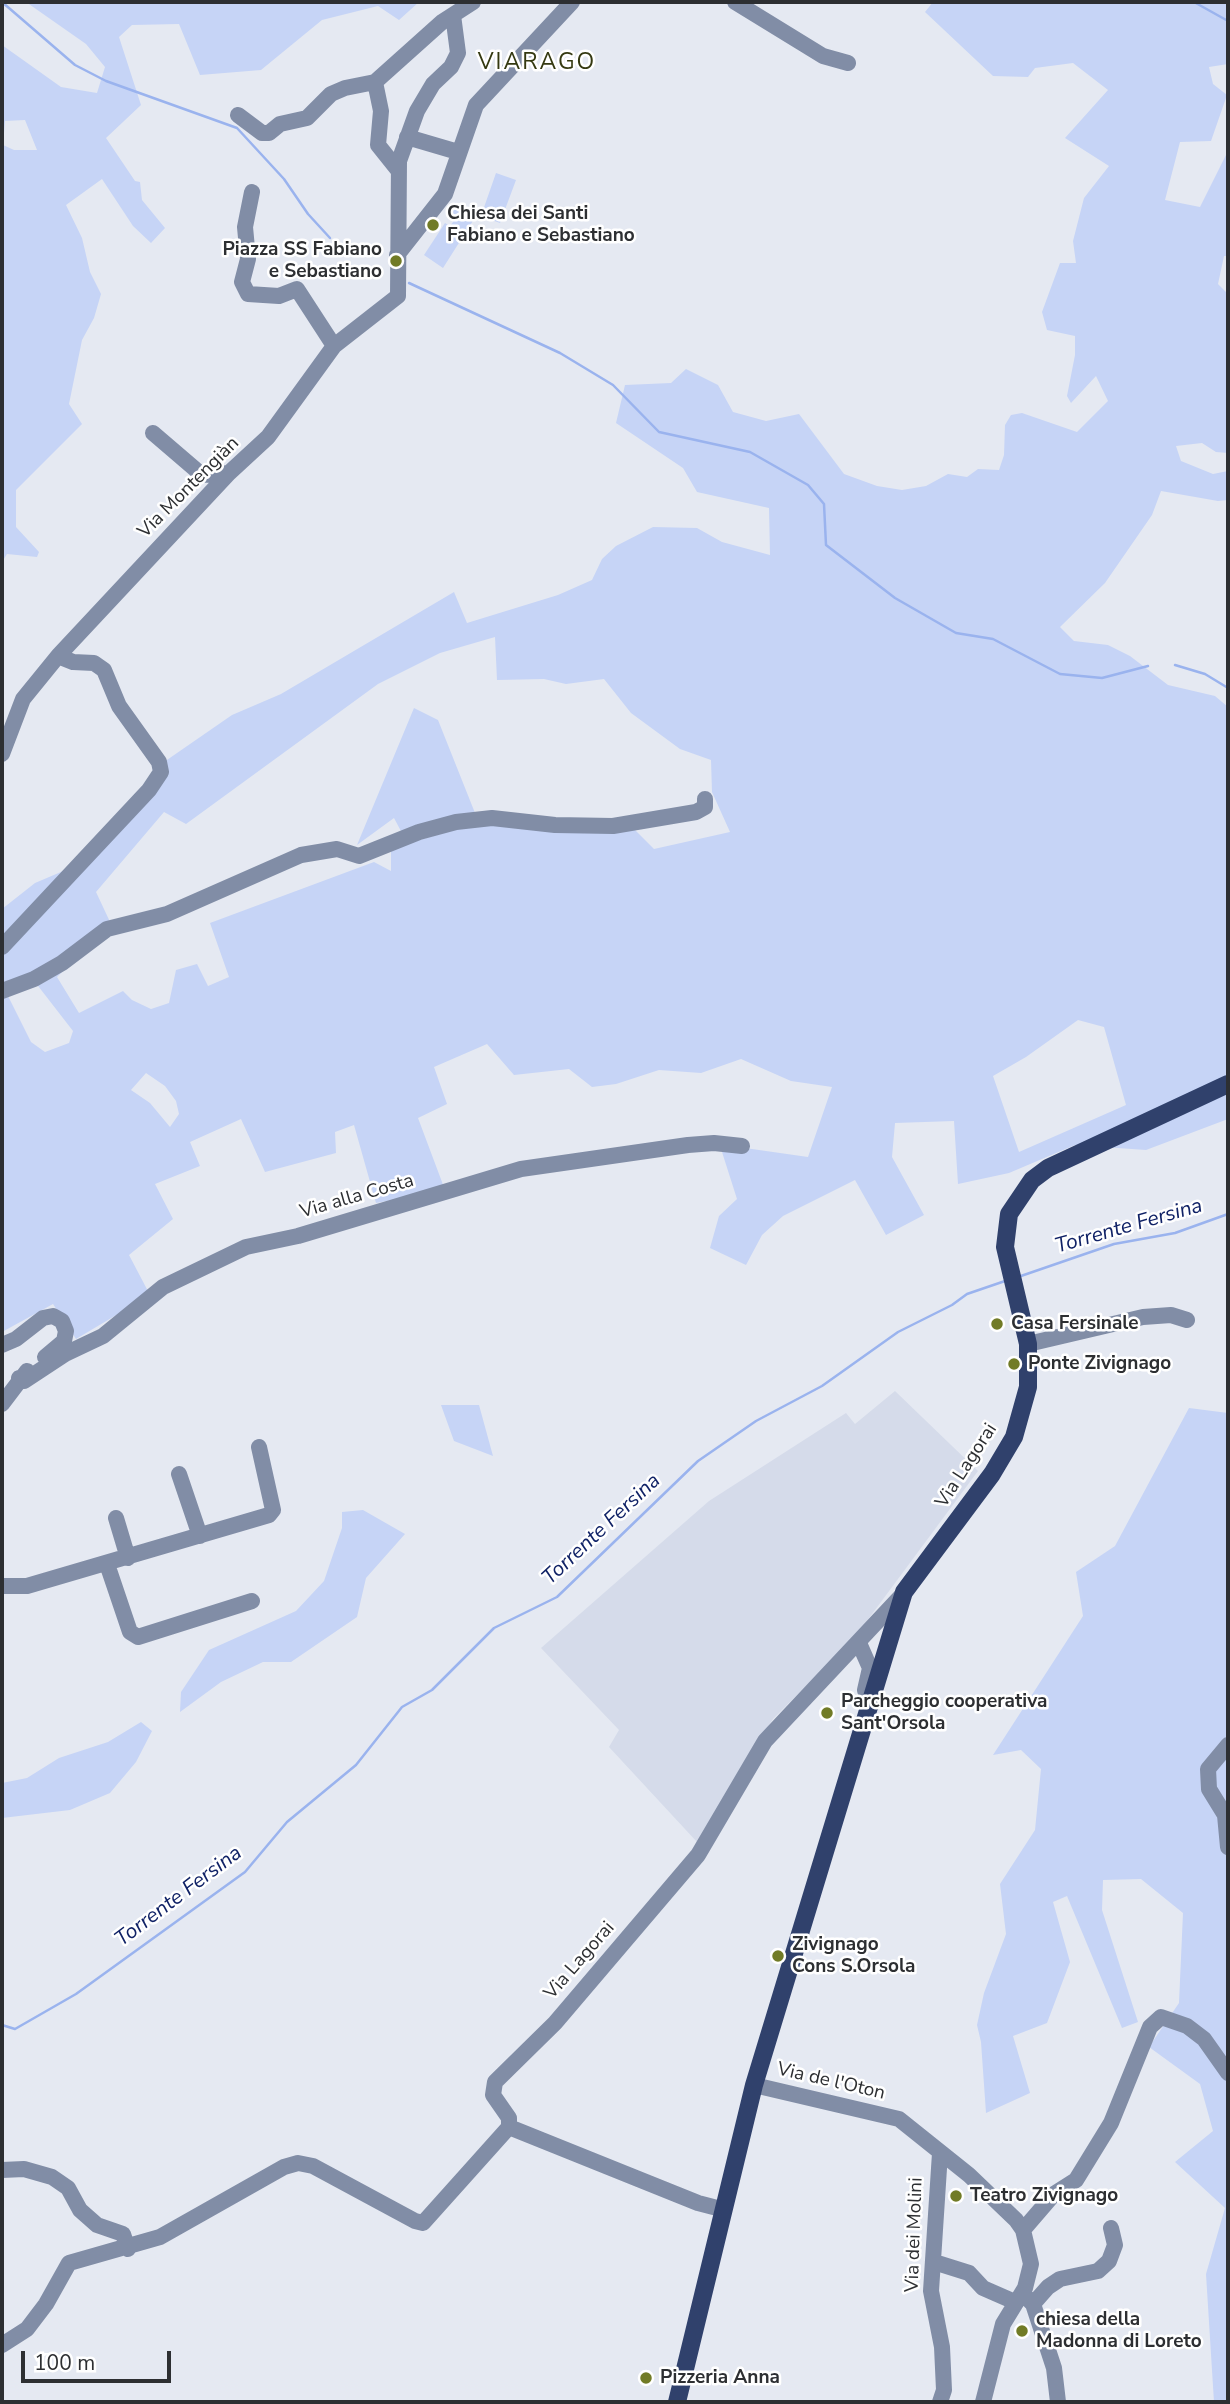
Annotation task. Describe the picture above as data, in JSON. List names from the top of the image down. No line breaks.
{"streets":{"main road":["Via Lagorai"],"street":["Via Montengiàn","Via alla Costa","Via de l'Oton","Via dei Molini"]},"crossings":[["Via Lagorai","Via de l'Oton"],["Via de l'Oton","Via dei Molini"]],"districts":["VIARAGO"],"water":["Torrente Fersina"],"places":["Chiesa dei Santi Fabiano e Sebastiano","Piazza SS Fabiano e Sebastiano","Casa Fersinale","Ponte Zivignago","Parcheggio cooperativa Sant'Orsola","Zivignago Cons S.Orsola","Teatro Zivignago","chiesa della Madonna di Loreto","Pizzeria Anna"],"scale_bar":"100 m"}
